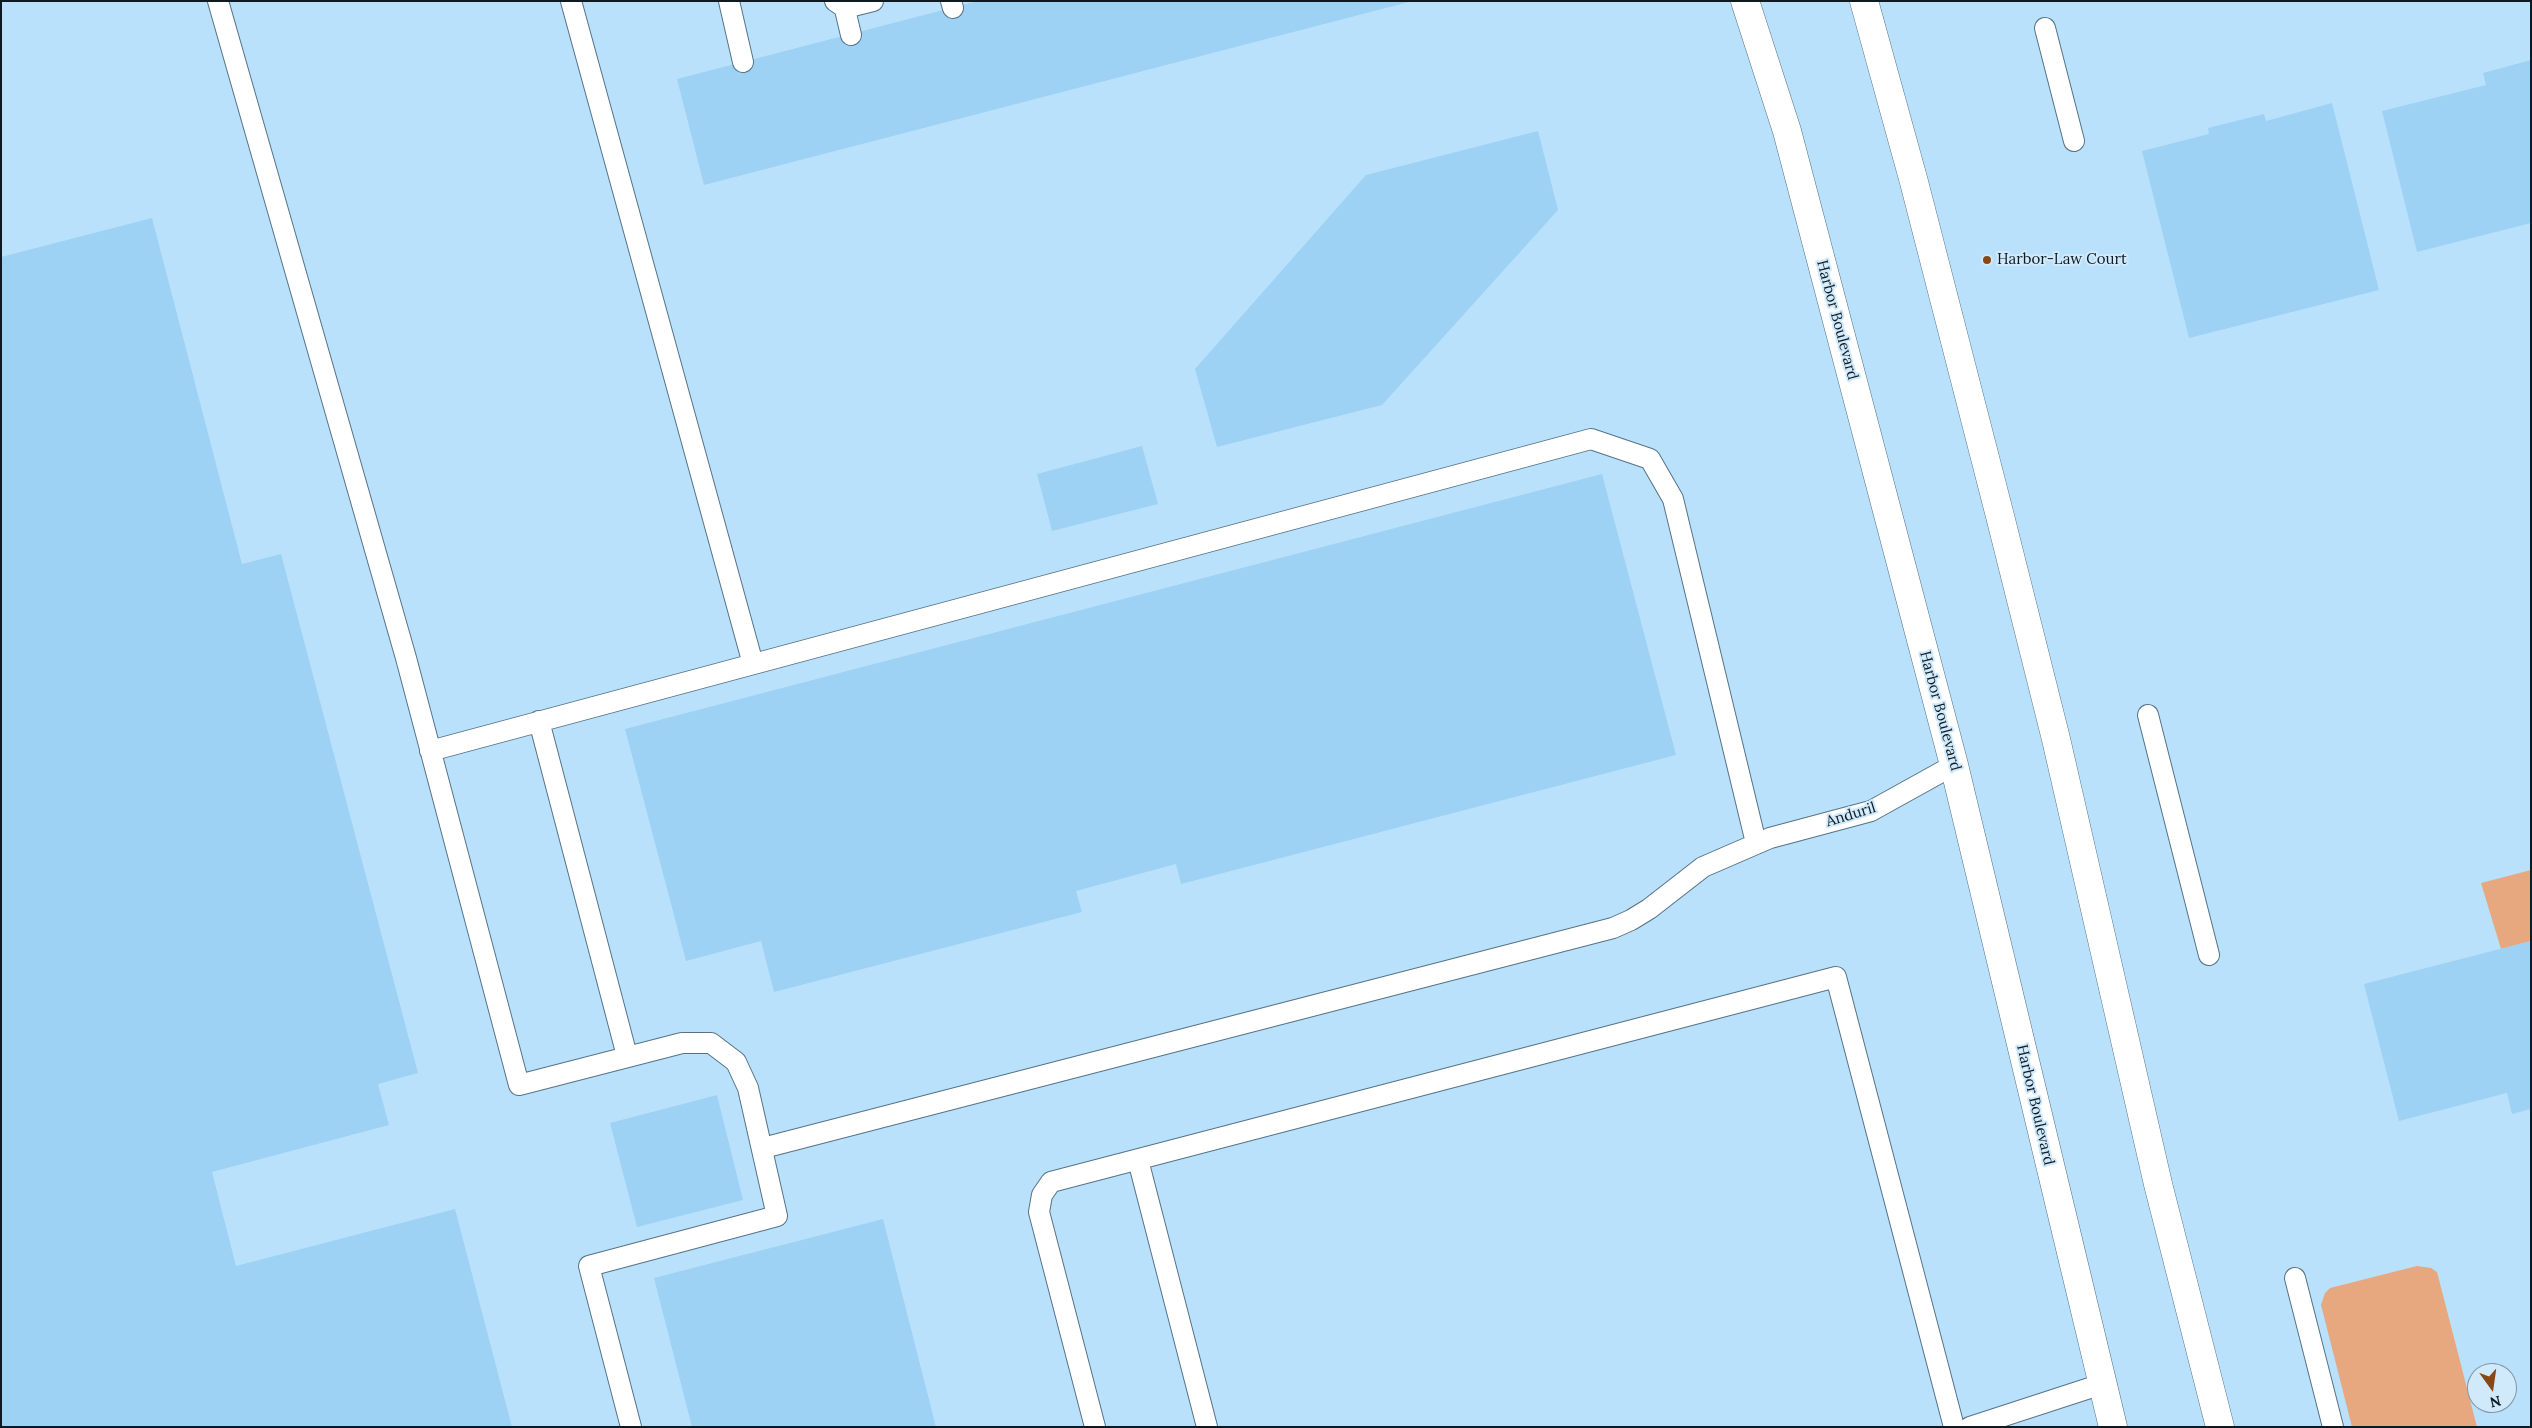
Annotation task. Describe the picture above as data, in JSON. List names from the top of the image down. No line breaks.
{"streets":{"main road":["Harbor Boulevard"],"lane":["Anduril"]},"crossings":[["Harbor Boulevard","Anduril"]],"places":["Harbor-Law Court"],"north":"bottom"}
